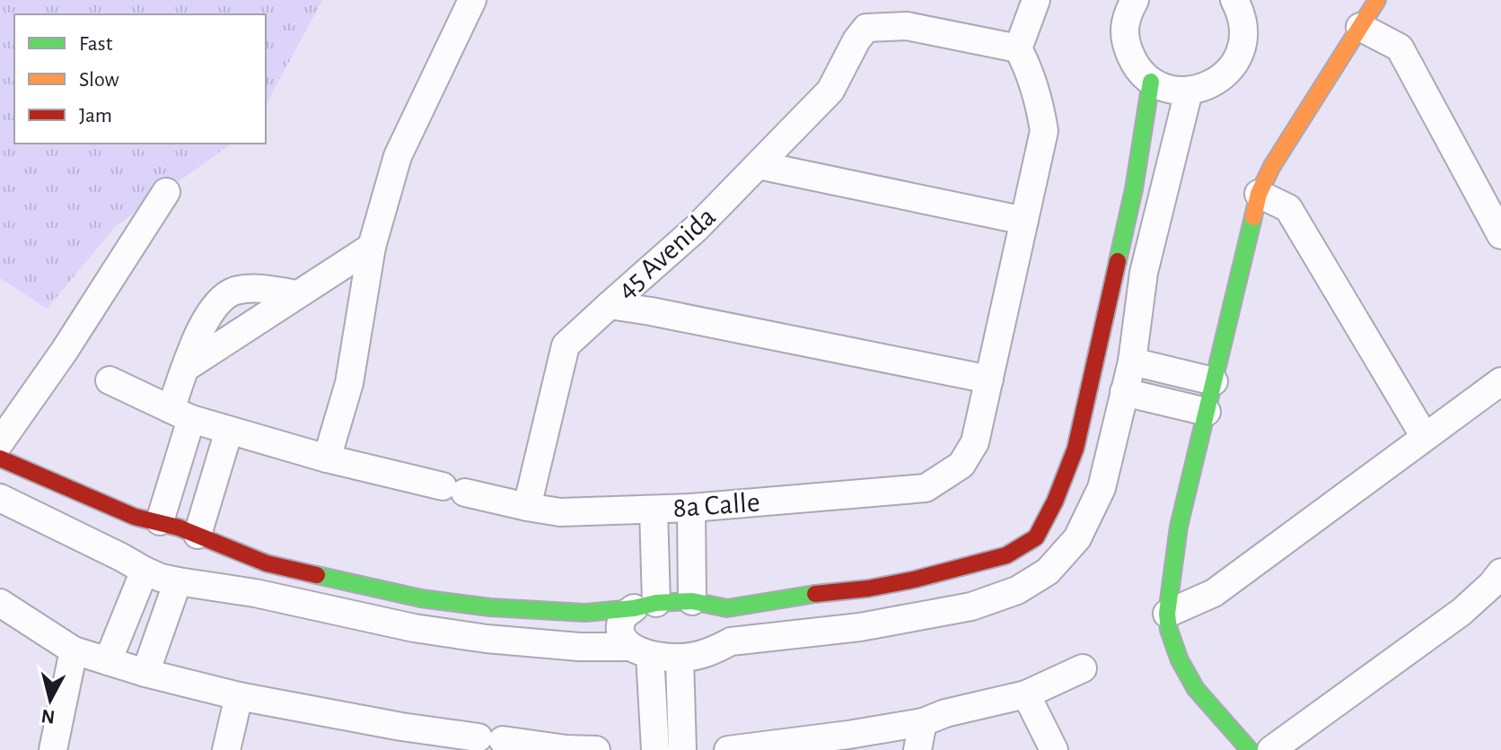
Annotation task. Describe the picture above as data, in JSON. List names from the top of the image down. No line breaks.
{"streets":{"street":["45 Avenida","8a Calle"]},"crossings":[["45 Avenida","8a Calle"]],"legend":["Fast","Slow","Jam"],"north":"bottom"}
